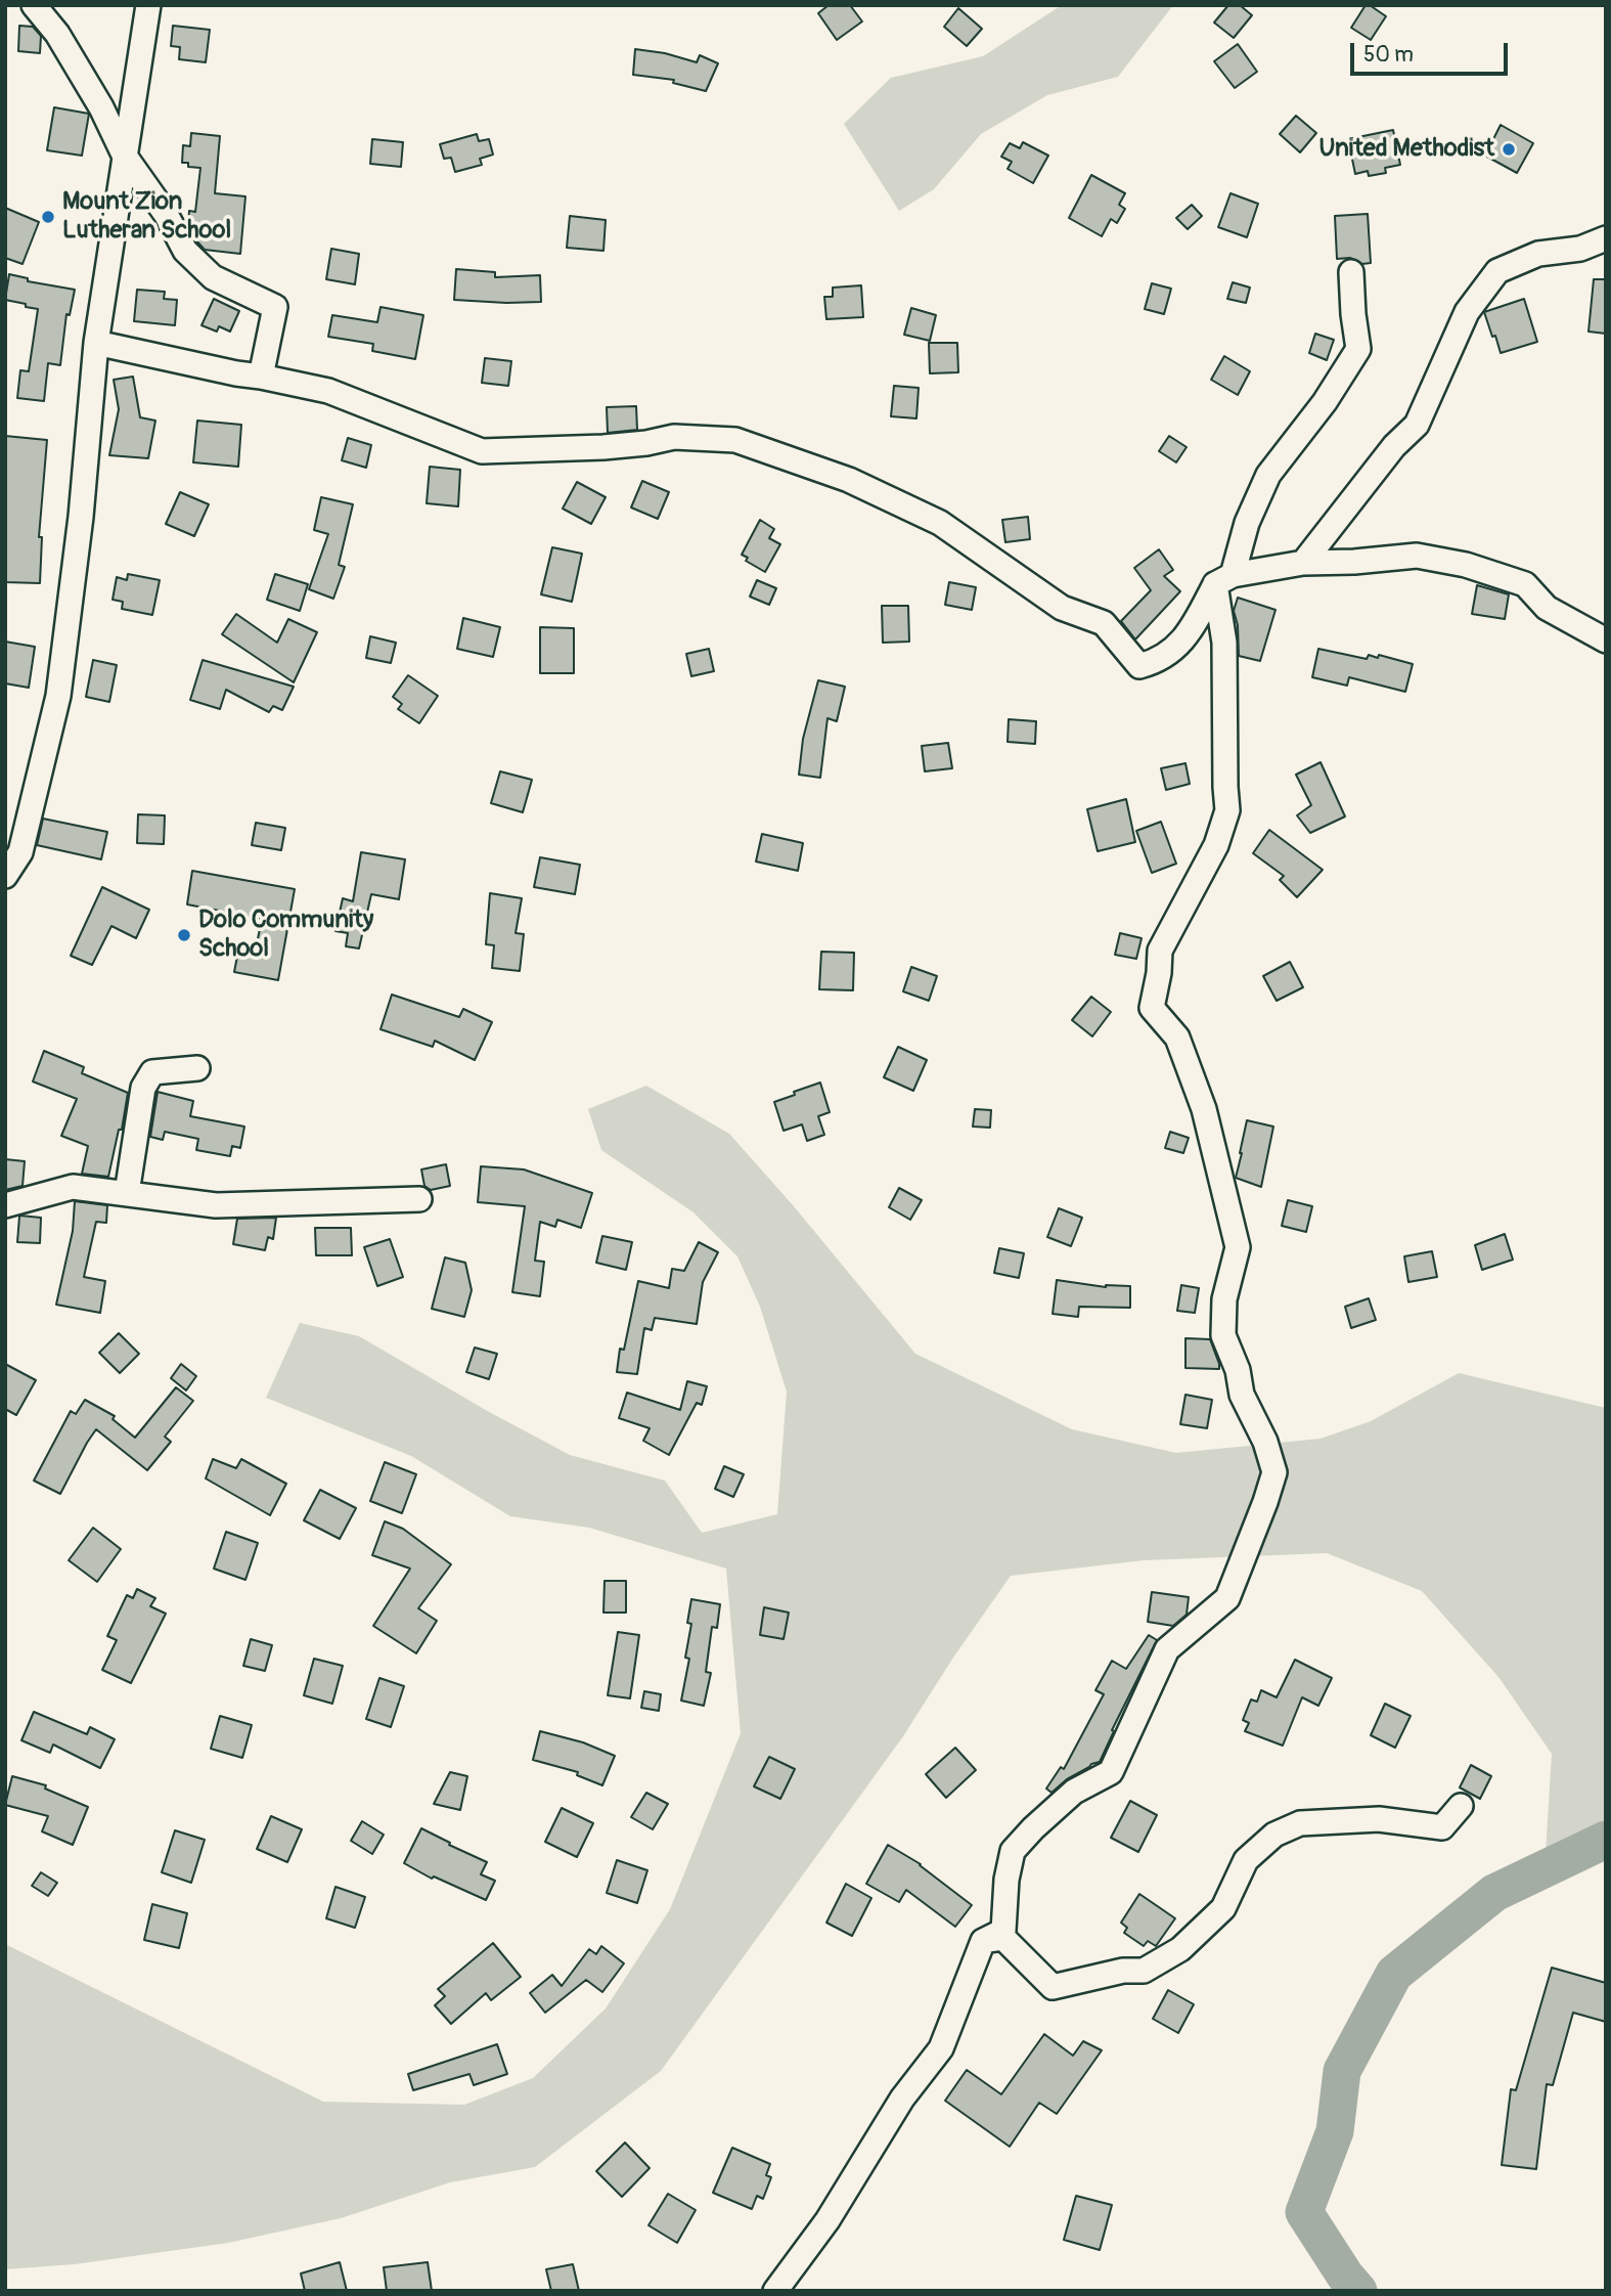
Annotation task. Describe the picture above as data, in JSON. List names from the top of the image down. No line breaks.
{"places":["United Methodist","Mount Zion Lutheran School","Dolo Community School"],"scale_bar":"50 m"}
